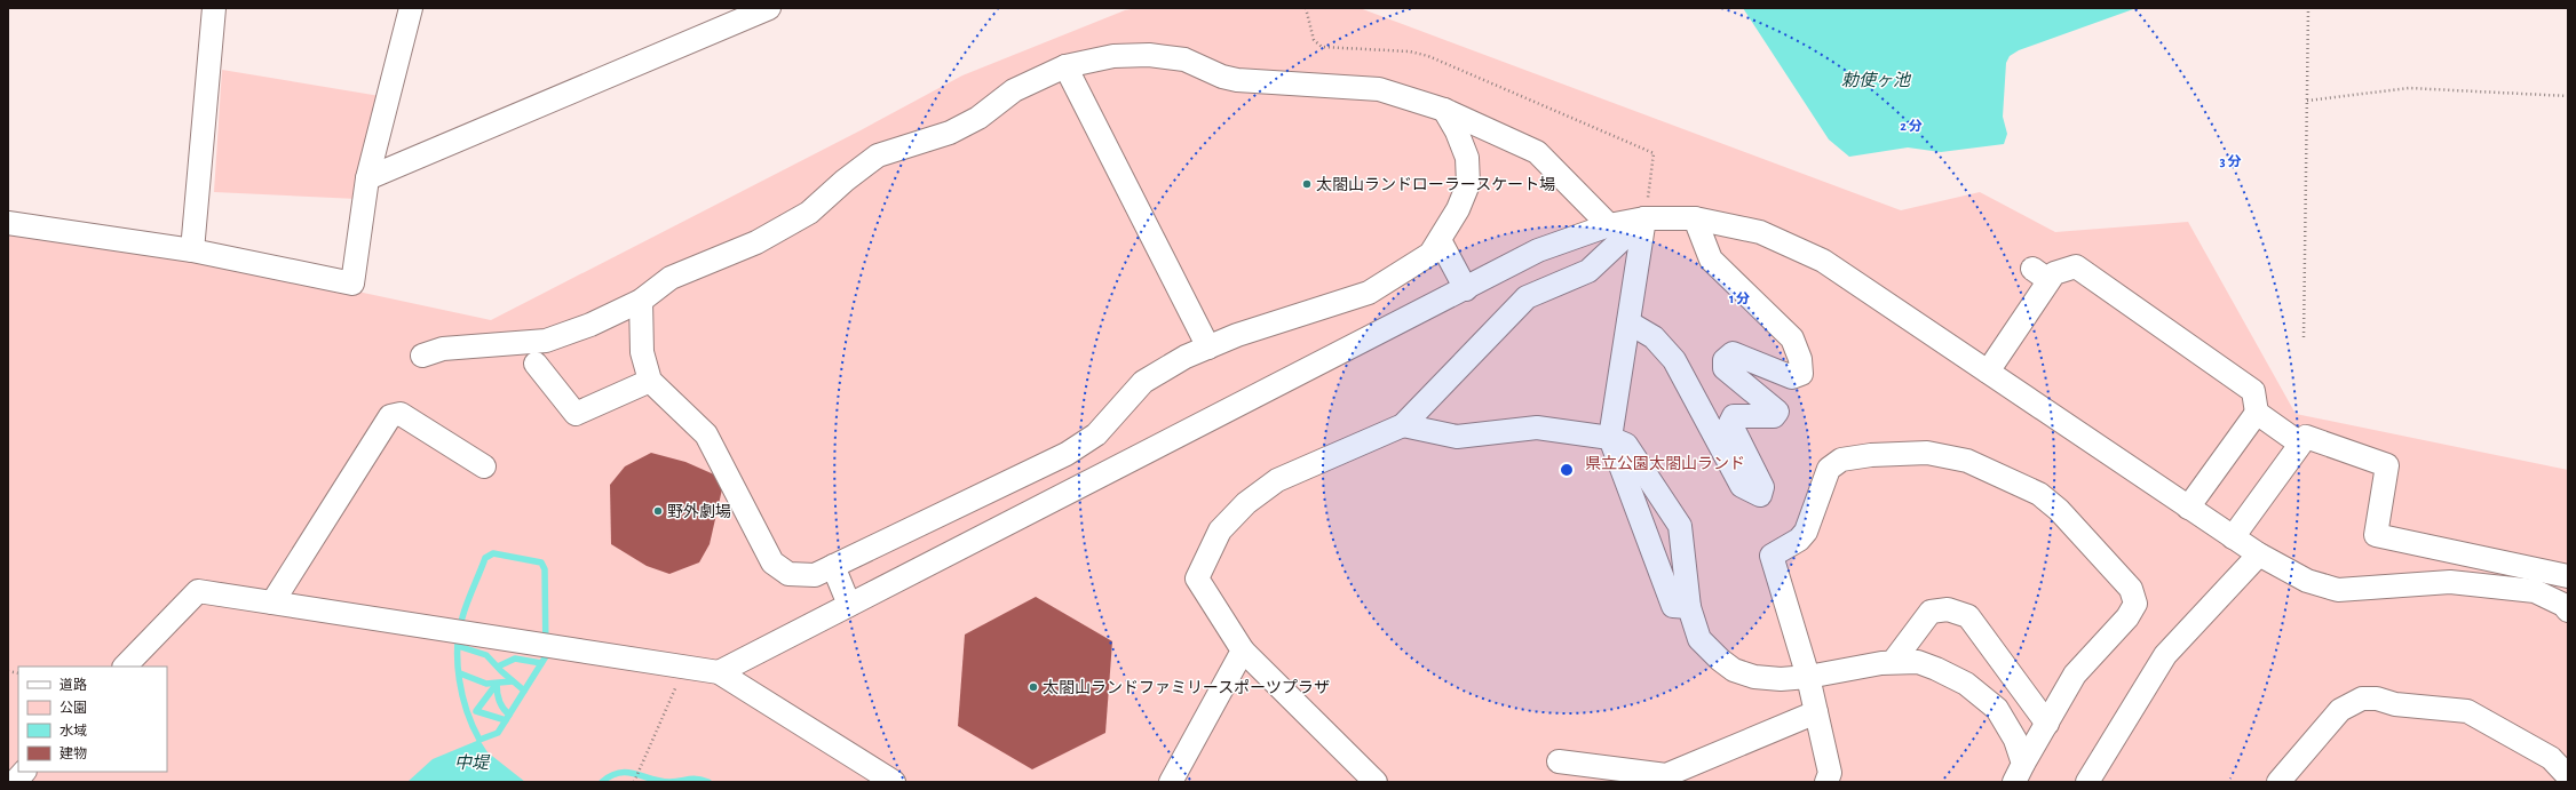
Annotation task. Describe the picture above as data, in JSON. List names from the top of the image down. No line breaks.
{"water":["勅使ヶ池","中堤"],"parks":["県立公園太閤山ランド"],"places":["太閤山ランドローラースケート場","野外劇場","太閤山ランドファミリースポーツプラザ"],"legend":["道路","公園","水域","建物"],"rings":["2 分","3 分","1 分"]}
